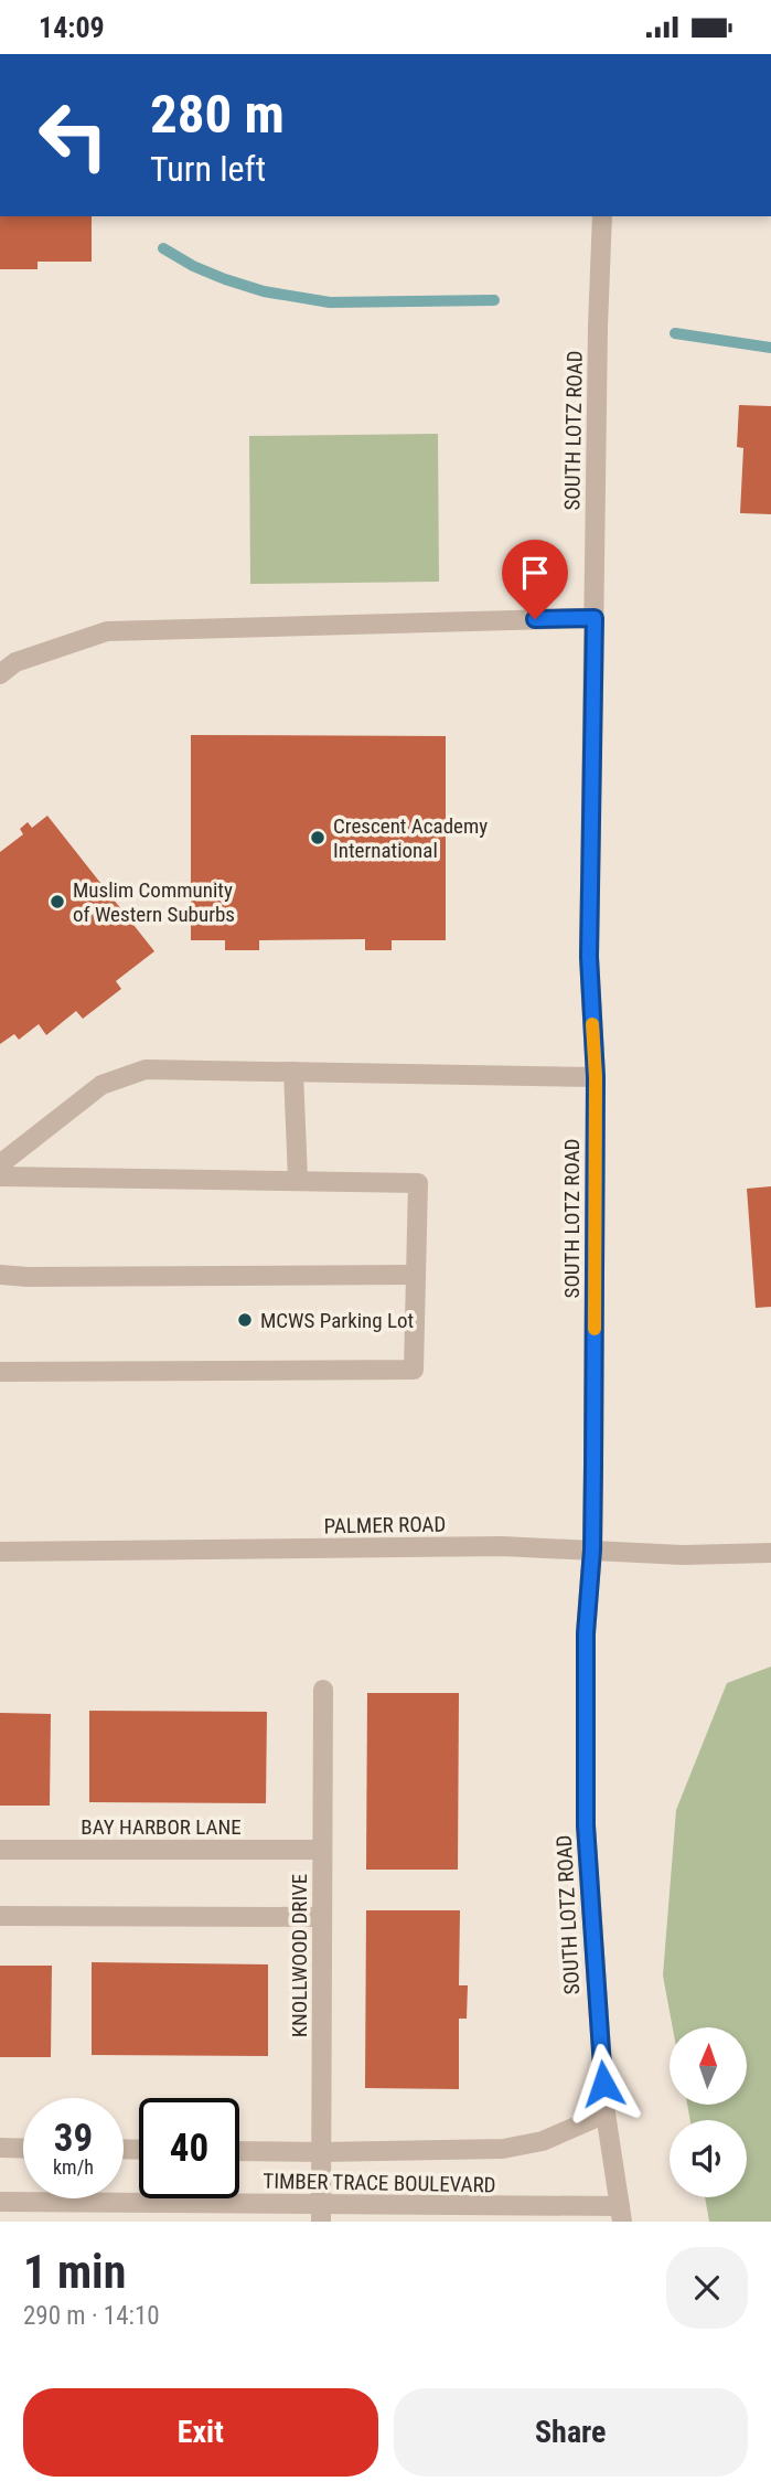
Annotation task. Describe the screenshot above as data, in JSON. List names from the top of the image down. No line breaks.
{"streets":{"street":["SOUTH LOTZ ROAD","PALMER ROAD","BAY HARBOR LANE","KNOLLWOOD DRIVE","TIMBER TRACE BOULEVARD"]},"crossings":[["SOUTH LOTZ ROAD","PALMER ROAD"],["SOUTH LOTZ ROAD","TIMBER TRACE BOULEVARD"],["BAY HARBOR LANE","KNOLLWOOD DRIVE"],["KNOLLWOOD DRIVE","TIMBER TRACE BOULEVARD"]],"places":["Crescent Academy International","Muslim Community of Western Suburbs","MCWS Parking Lot"],"north":"top","page":{"status":"14:09","turn":["280 m","Turn left"],"speed":"39 km/h","limit":"40","heading":["1 min","290 m · 14:10"],"buttons":["Exit","Share"]}}
